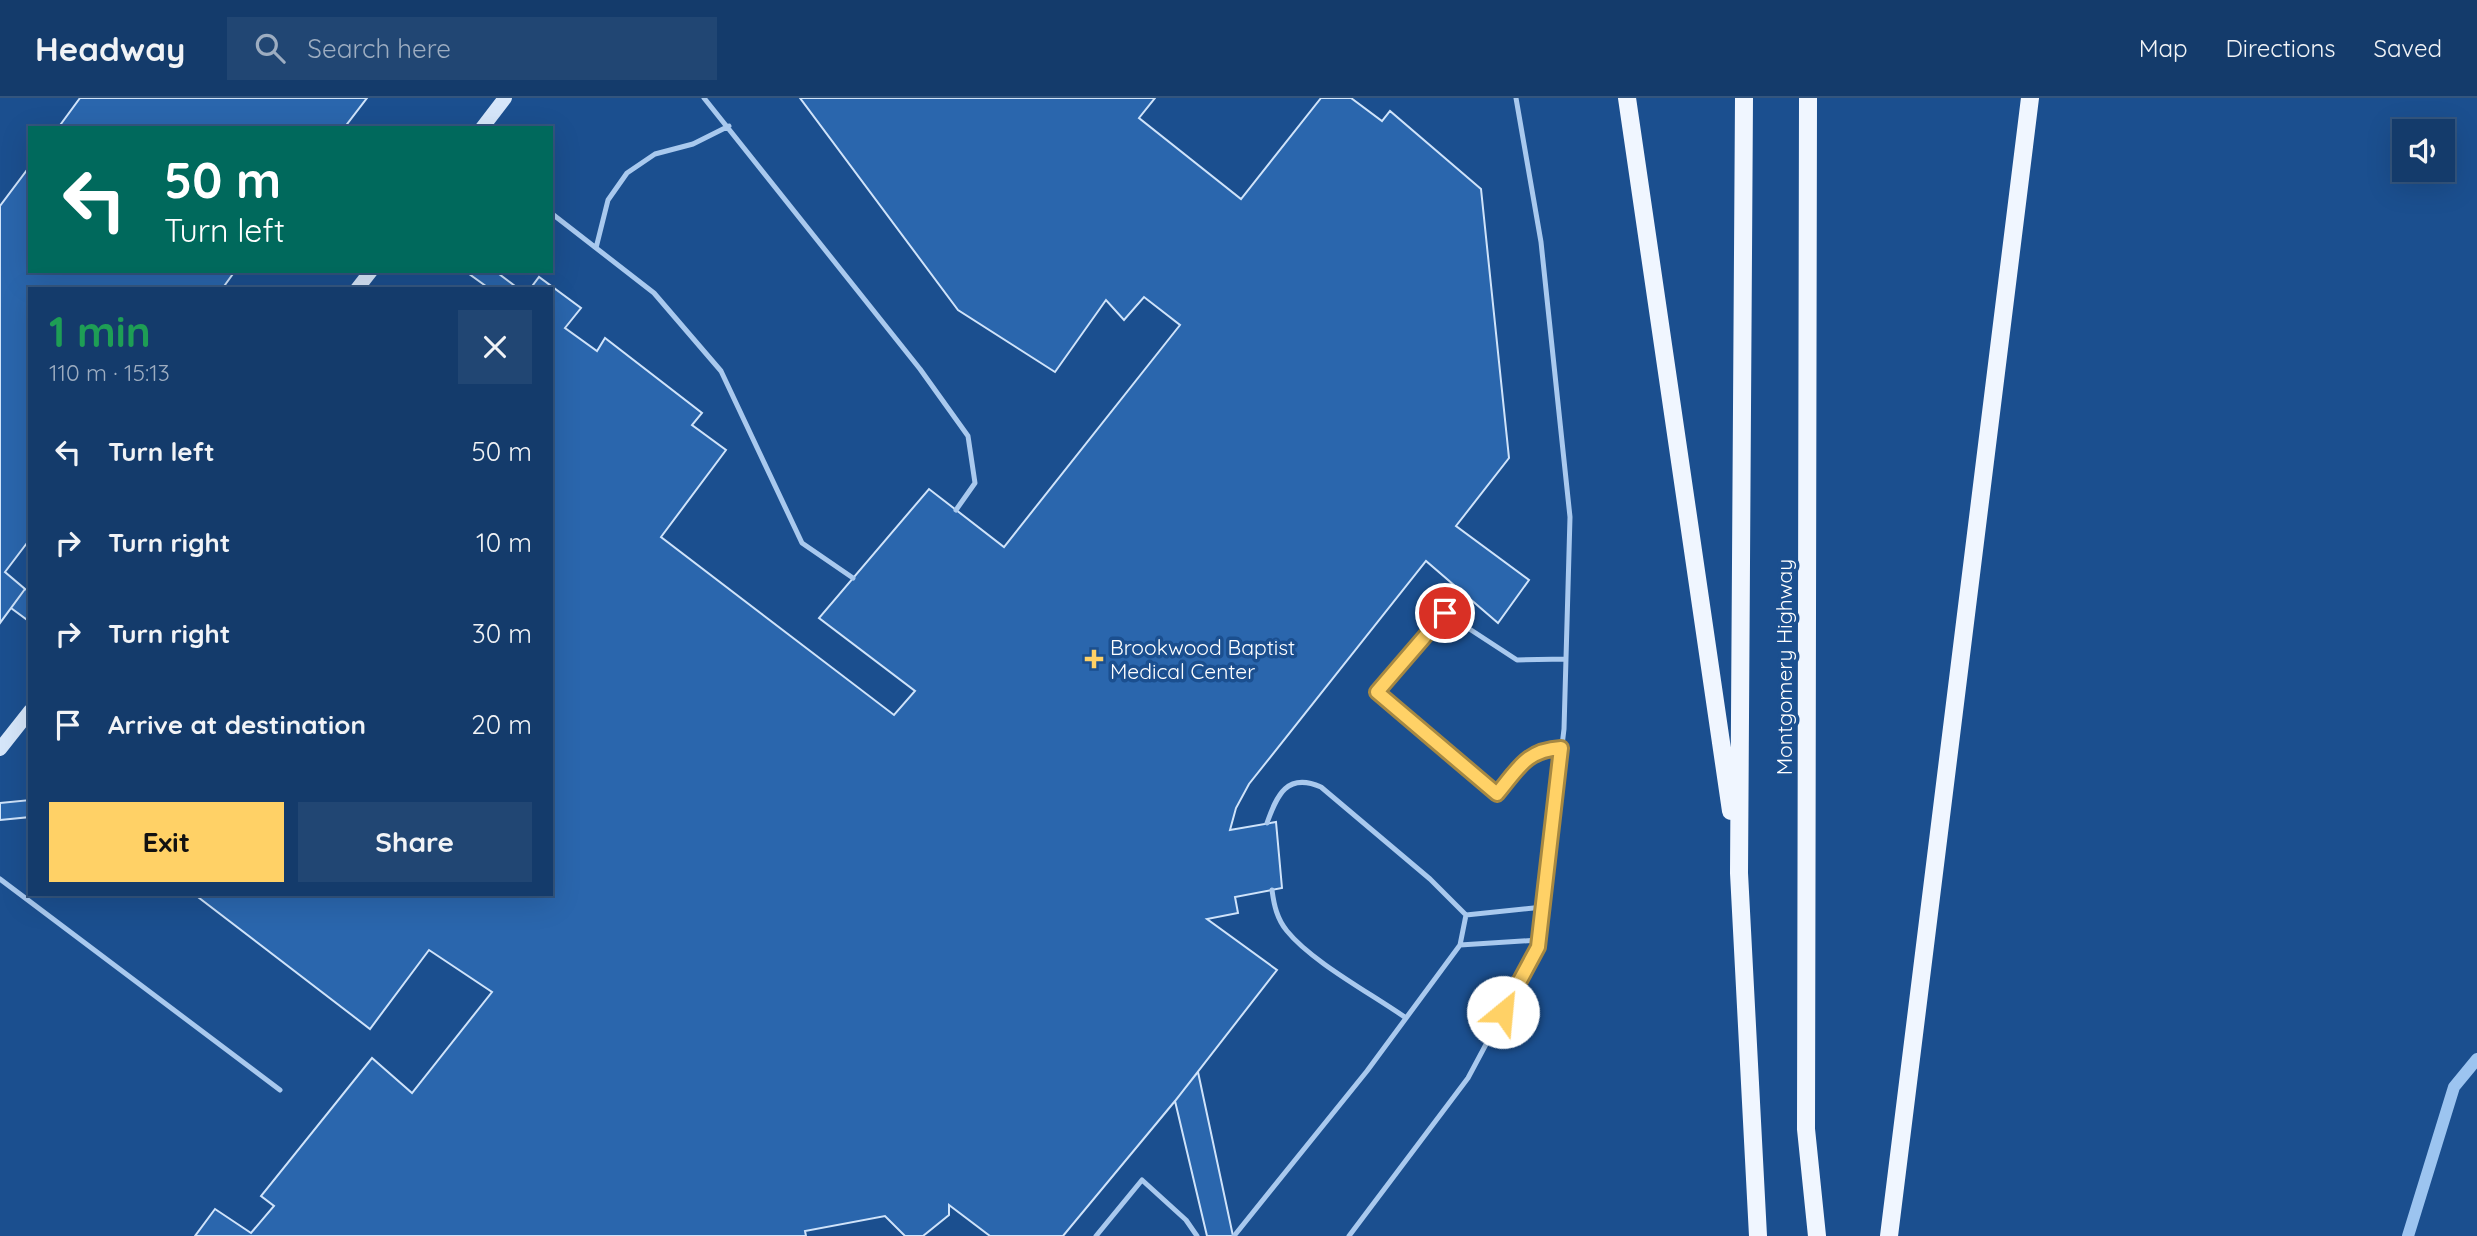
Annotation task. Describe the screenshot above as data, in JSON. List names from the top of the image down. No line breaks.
{"streets":{"main road":["Montgomery Highway"]},"places":{"health":["Brookwood Baptist Medical Center"]},"page":{"header":"Headway","search":"Search here","nav":["Map","Directions","Saved"],"turn":["50 m","Turn left"],"heading":["1 min","110 m · 15:13"],"list":[{"name":"Turn left","value":"50 m"},{"name":"Turn right","value":"10 m"},{"name":"Turn right","value":"30 m"},{"name":"Arrive at destination","value":"20 m"}],"buttons":["Exit","Share"]}}
